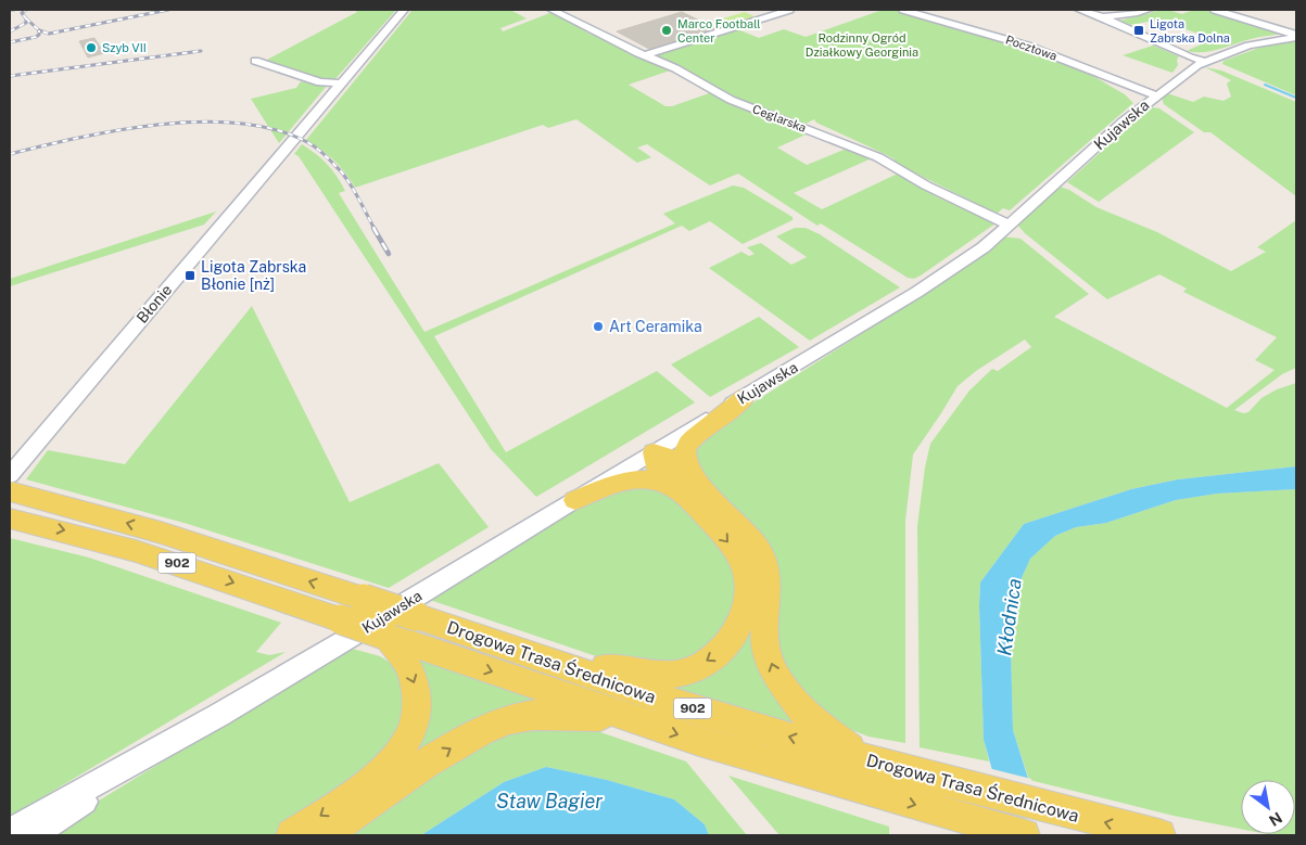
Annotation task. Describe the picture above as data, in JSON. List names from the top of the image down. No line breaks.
{"streets":{"main road":["902","Drogowa Trasa Średnicowa"],"street":["Pocztowa","Ceglarska","Kujawska","Błonie"]},"crossings":[["Pocztowa","Kujawska"],["Ceglarska","Kujawska"],["Błonie","Drogowa Trasa Średnicowa"]],"water":["Kłodnica","Staw Bagier"],"parks":["Rodzinny Ogród Działkowy Georginia"],"places":{"other":["Marco Football Center","Szyb VII","Art Ceramika"],"transit":["Ligota Zabrska Dolna","Ligota Zabrska Błonie [nż]"]},"north":"bottom right"}
